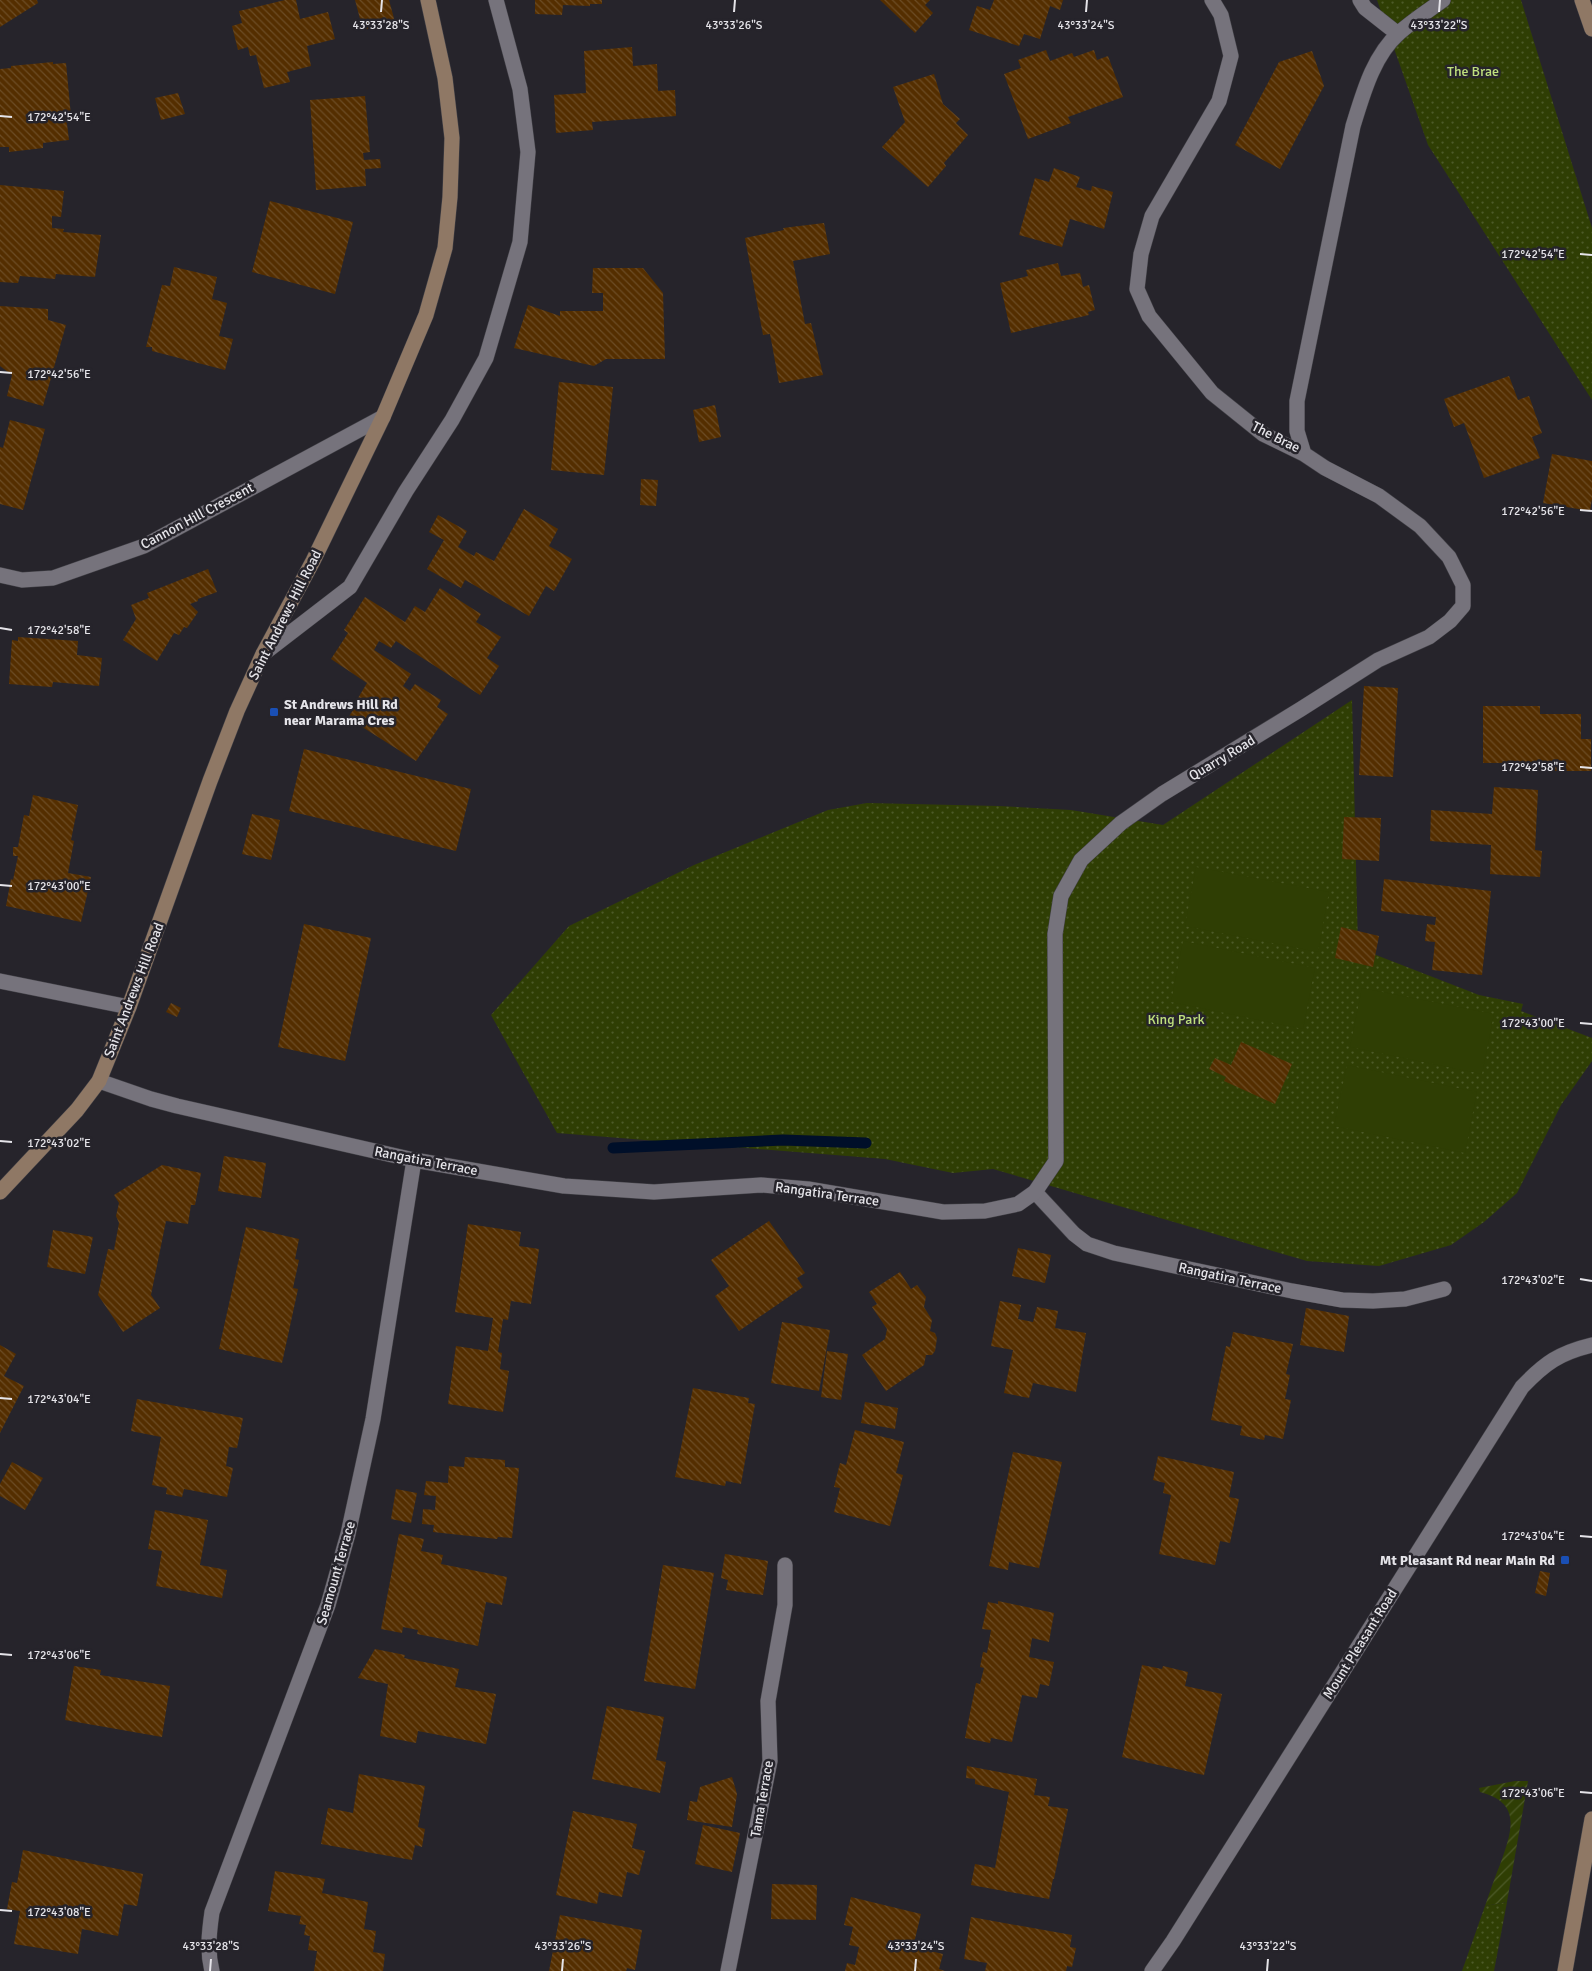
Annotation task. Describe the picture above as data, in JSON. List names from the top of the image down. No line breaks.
{"streets":{"street":["The Brae","Cannon Hill Crescent","Saint Andrews Hill Road","Quarry Road","Rangatira Terrace","Seamount Terrace","Mount Pleasant Road","Tama Terrace"]},"crossings":[["The Brae","Quarry Road"],["Cannon Hill Crescent","Saint Andrews Hill Road"],["Saint Andrews Hill Road","Rangatira Terrace"],["Quarry Road","Rangatira Terrace"],["Rangatira Terrace","Seamount Terrace"]],"parks":["The Brae","King Park"],"places":{"transit":["St Andrews Hill Rd near Marama Cres","Mt Pleasant Rd near Main Rd"]},"coordinates":["43°33'28\"S","43°33'26\"S","43°33'24\"S","43°33'22\"S","172°42'54\"E","172°42'56\"E","172°42'58\"E","172°43'00\"E","172°43'02\"E","172°43'04\"E","172°43'06\"E","172°43'08\"E"]}
